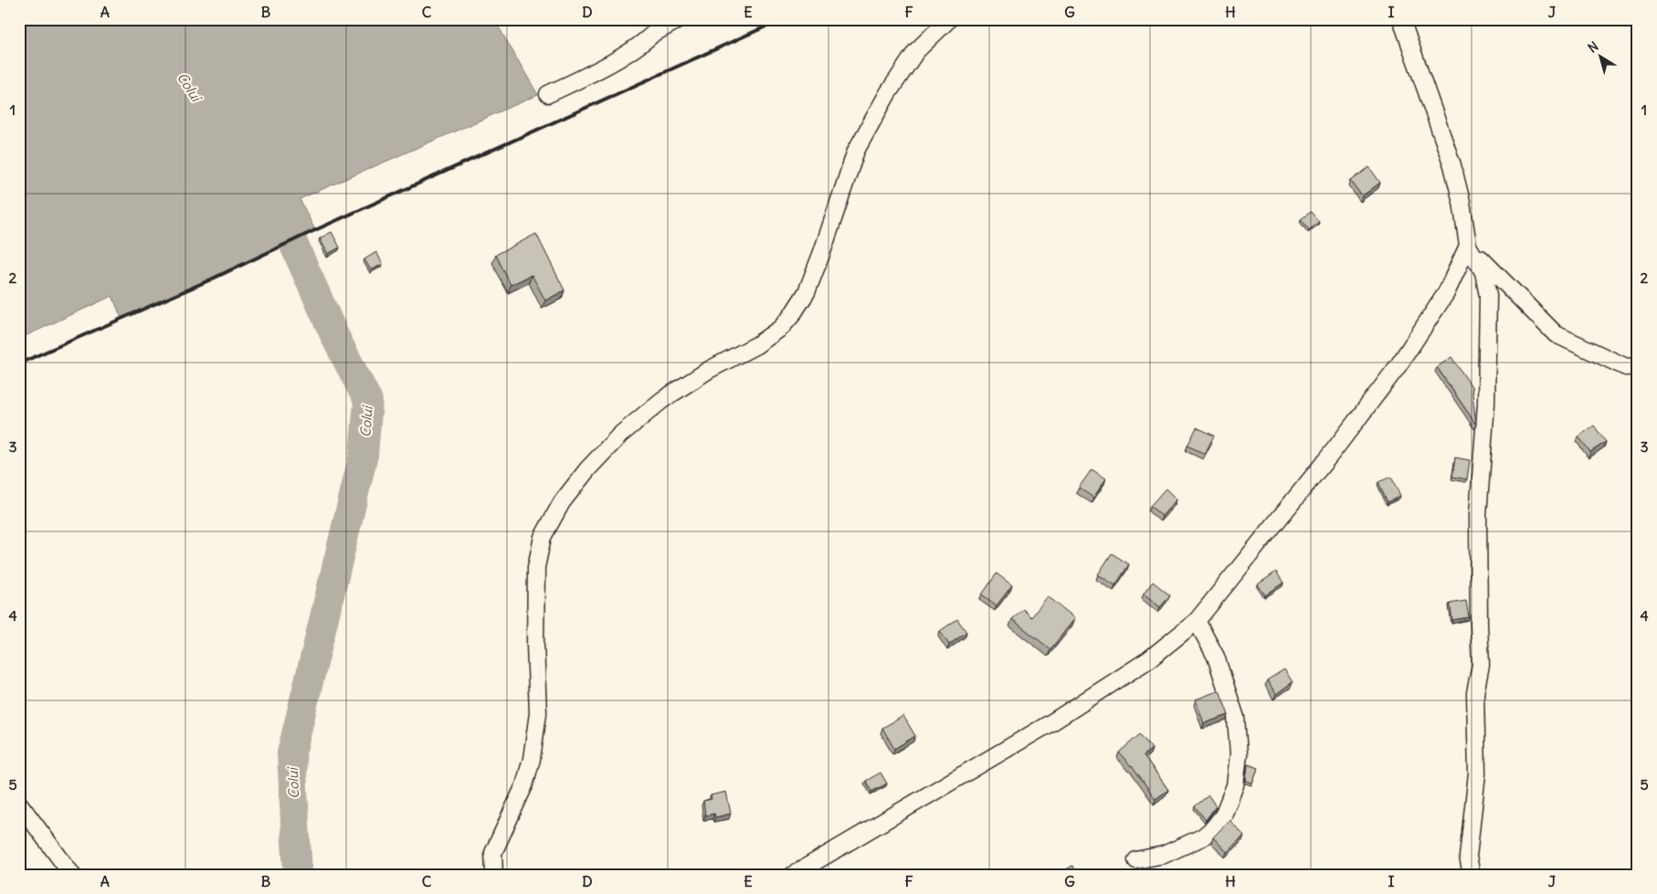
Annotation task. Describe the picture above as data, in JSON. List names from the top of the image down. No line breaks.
{"water":["Colui"],"north":"top left","grid":{"columns":["A","B","C","D","E","F","G","H","I","J"],"rows":["1","2","3","4","5"]}}
